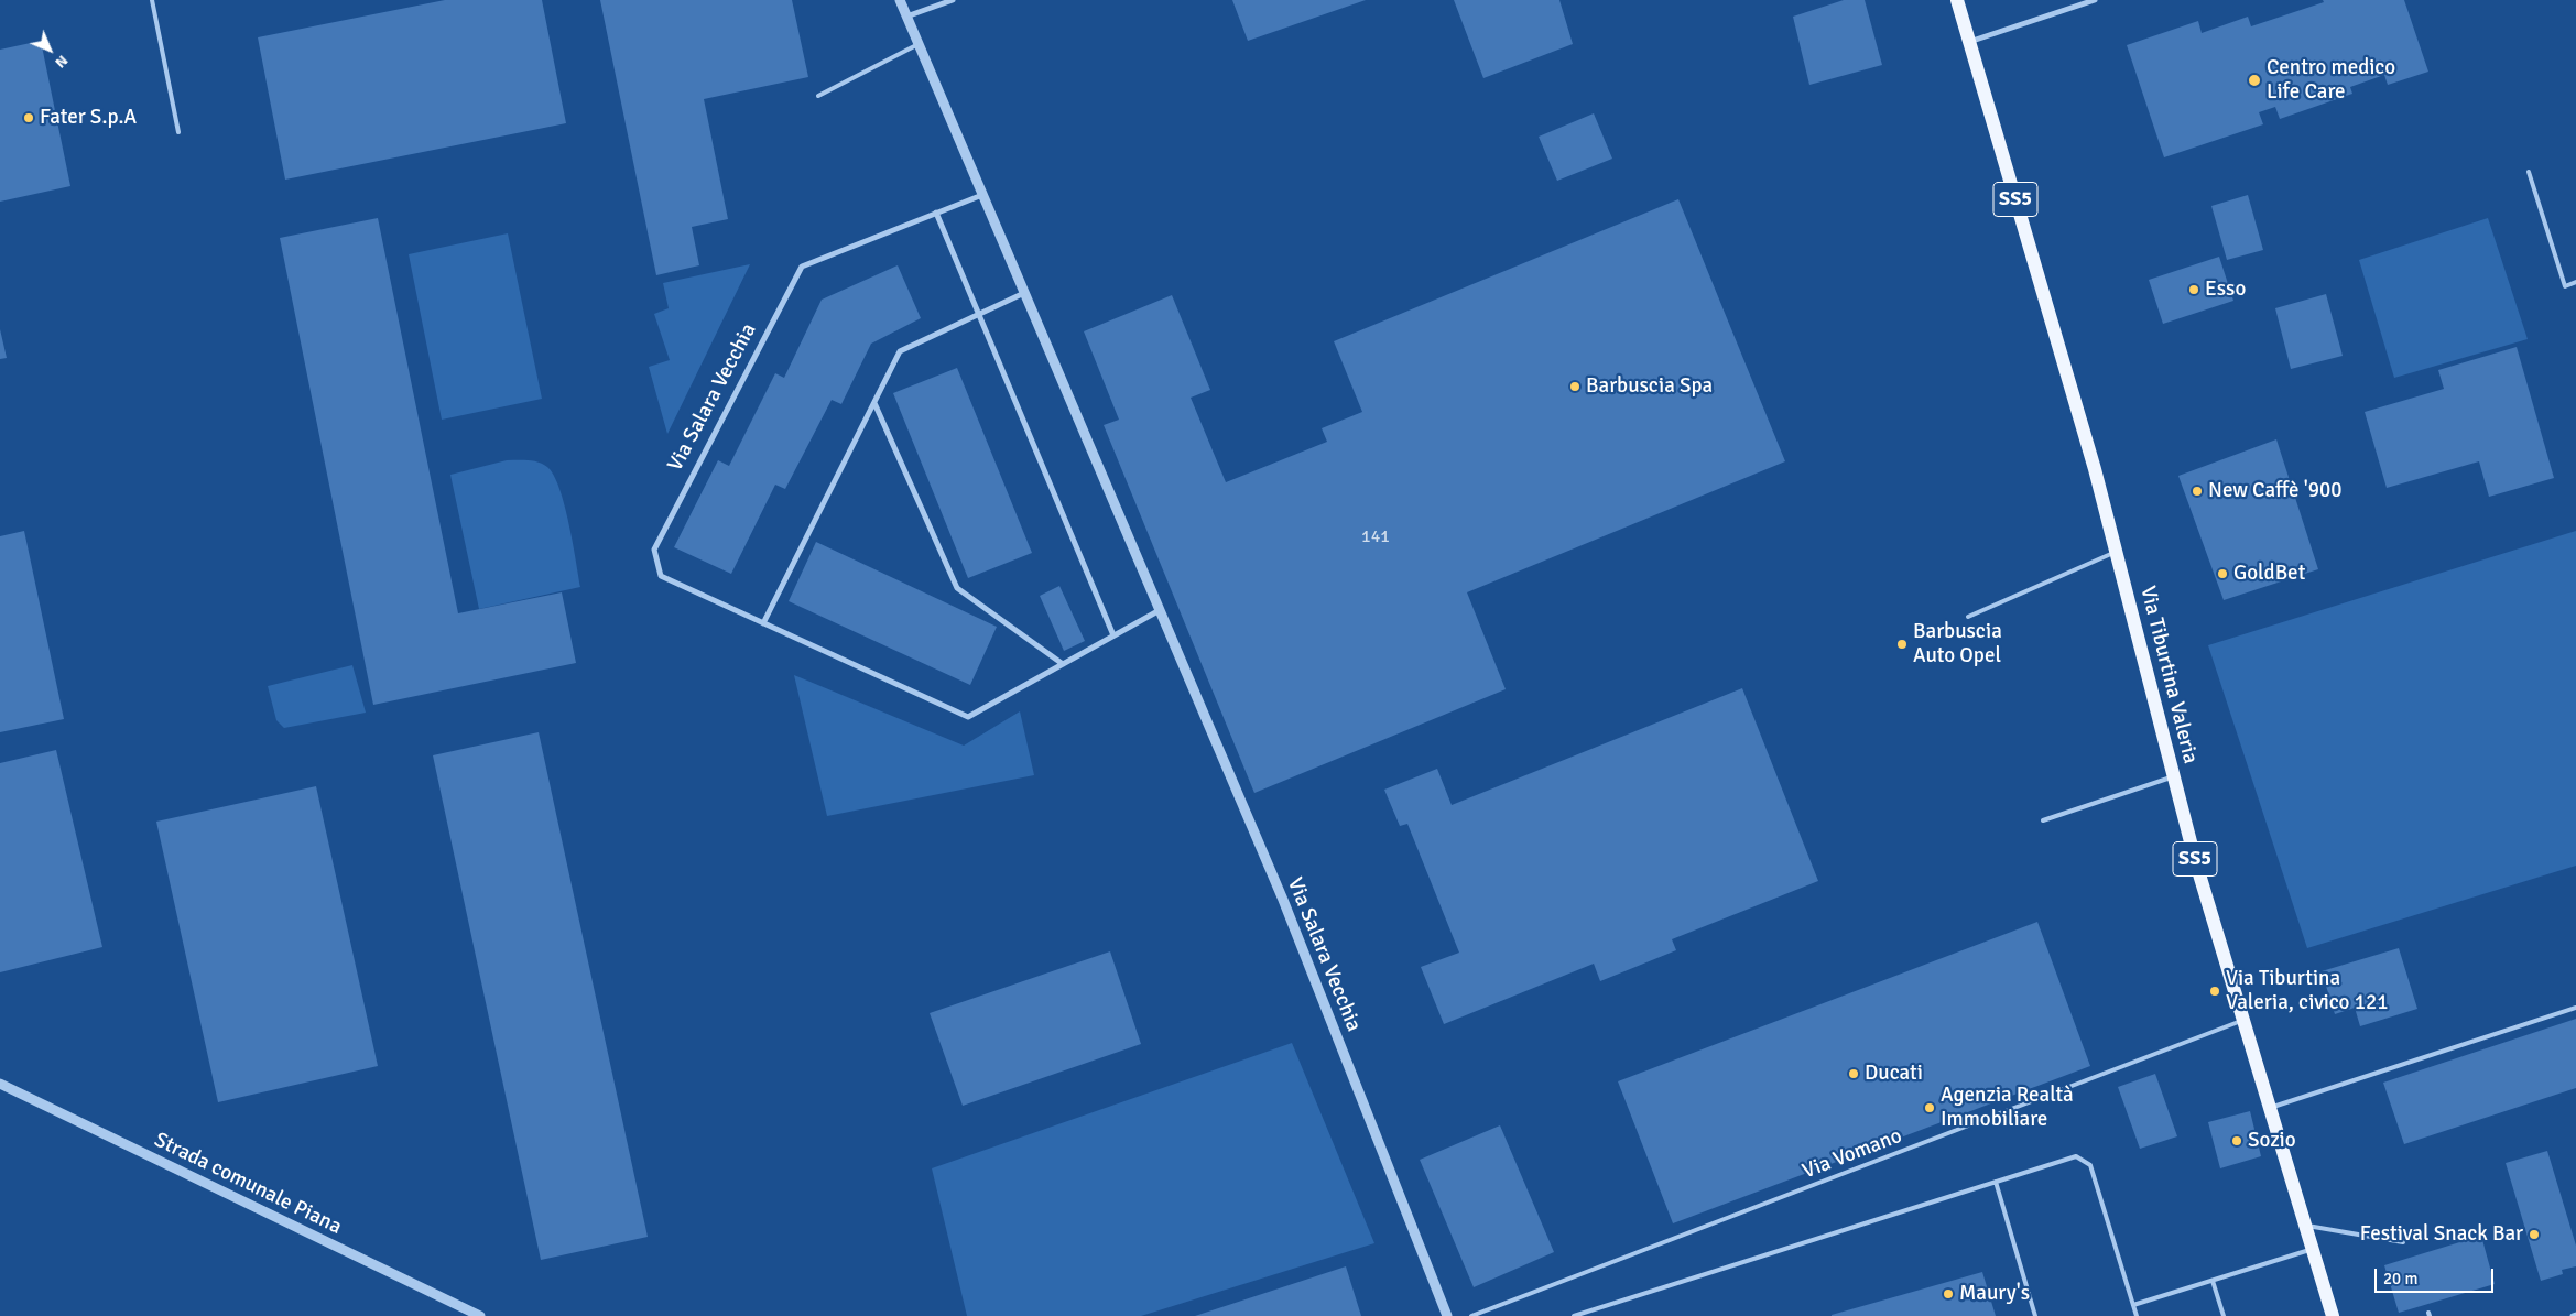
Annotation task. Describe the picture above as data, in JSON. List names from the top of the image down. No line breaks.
{"streets":{"main road":["SS5","Via Tiburtina Valeria"],"street":["Via Salara Vecchia","Strada comunale Piana"],"lane":["Via Vomano"]},"crossings":[["Via Tiburtina Valeria","Via Vomano"]],"places":["Centro medico Life Care","Fater S.p.A","Esso","Barbuscia Spa","New Caffè '900","GoldBet","Barbuscia Auto Opel","Via Tiburtina Valeria, civico 121","Ducati","Agenzia Realtà Immobiliare","Sozio","Festival Snack Bar","Maury's"],"house_numbers":["141"],"scale_bar":"20 m","north":"bottom right"}
